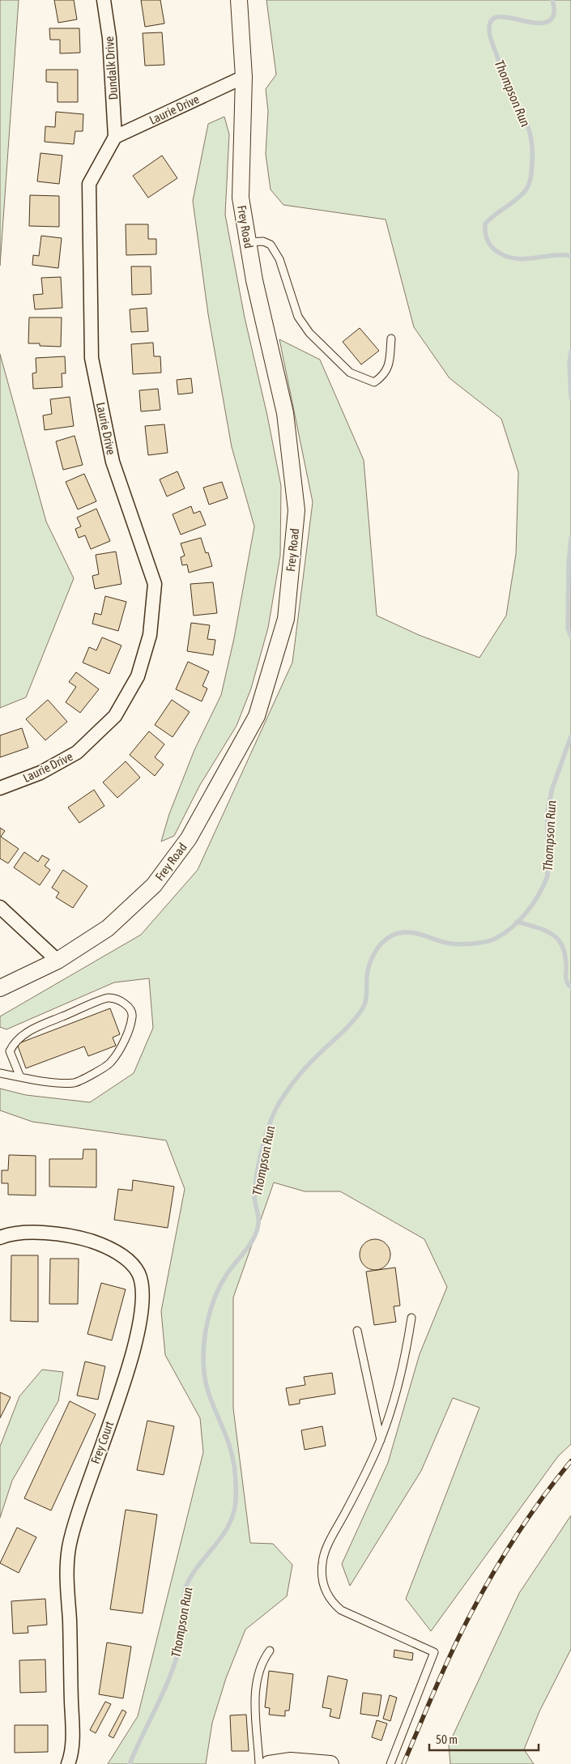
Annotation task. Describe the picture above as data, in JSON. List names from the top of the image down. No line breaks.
{"streets":{"street":["Dundalk Drive","Laurie Drive","Frey Road","Frey Court"]},"crossings":[["Dundalk Drive","Laurie Drive"],["Laurie Drive","Frey Road"]],"water":["Thompson Run"],"scale_bar":"50 m"}
